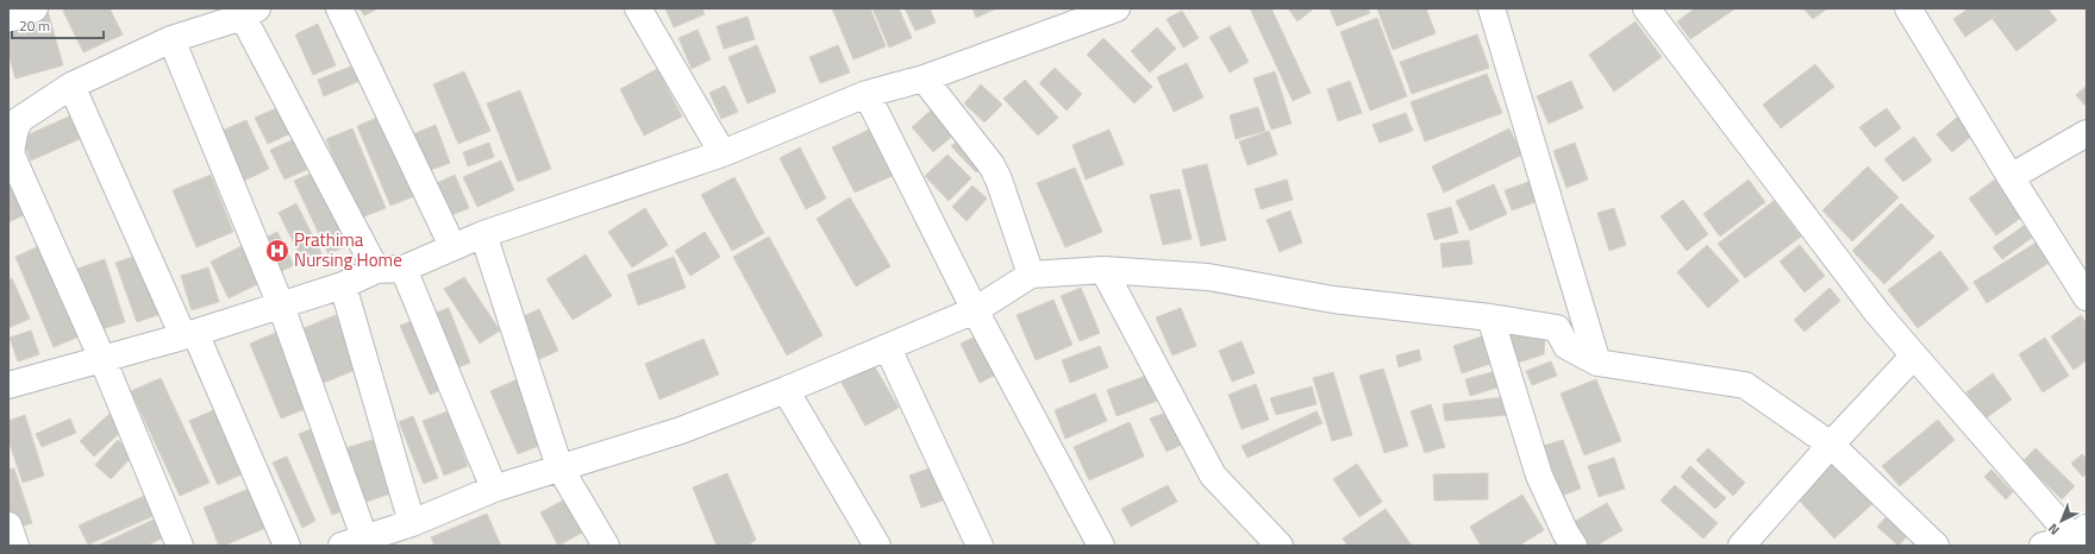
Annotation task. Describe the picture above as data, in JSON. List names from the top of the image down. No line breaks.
{"places":{"hospital":["Prathima Nursing Home"]},"scale_bar":"20 m","north":"bottom left"}
